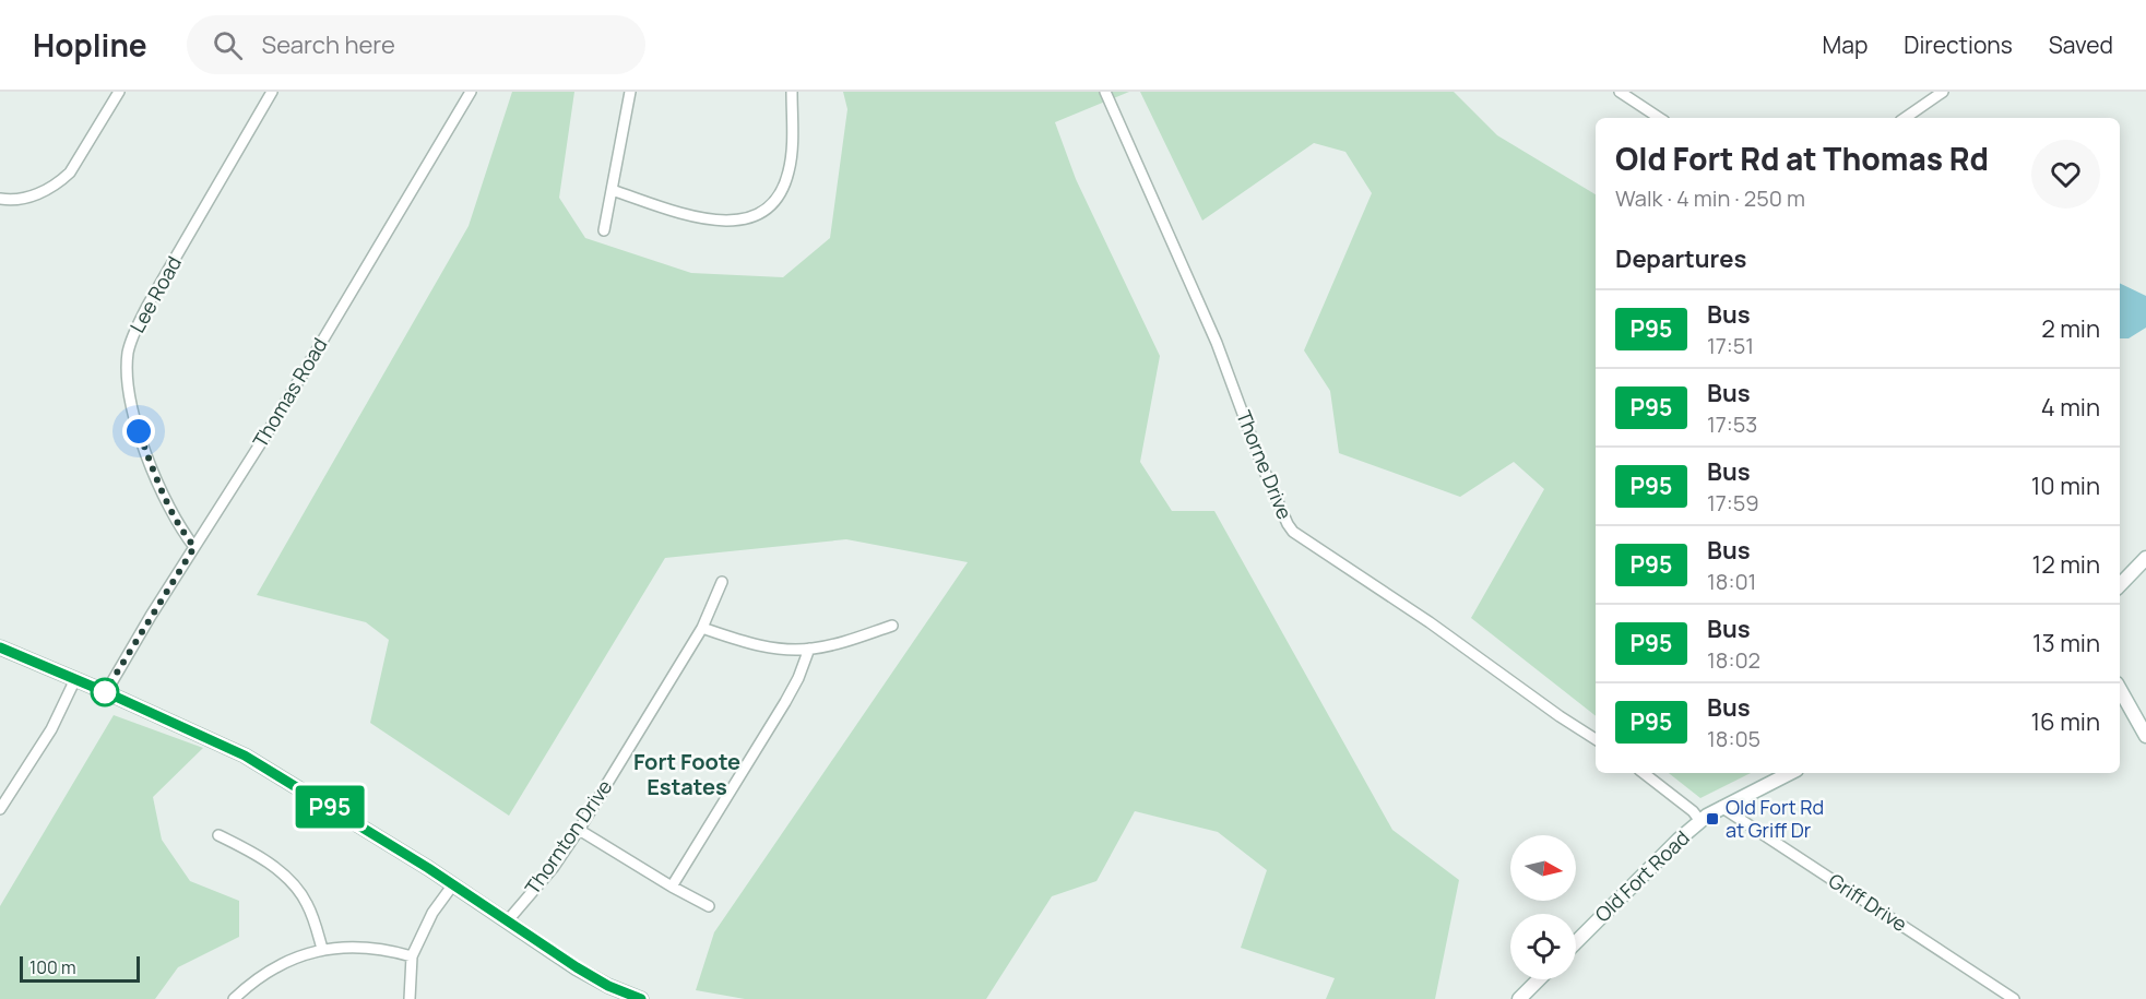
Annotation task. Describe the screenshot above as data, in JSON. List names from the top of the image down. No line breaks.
{"streets":{"main road":["Old Fort Road"],"street":["Lee Road","Thomas Road","Thorne Drive","Thornton Drive","Griff Drive"]},"crossings":[["Lee Road","Thomas Road"],["Old Fort Road","Griff Drive"]],"districts":["Fort Foote Estates"],"places":{"transit":["Old Fort Rd at Griff Dr"]},"lines":["bus line P95"],"scale_bar":"100 m","north":"right","page":{"header":"Hopline","search":"Search here","nav":["Map","Directions","Saved"],"on_map":"P95","heading":[["Old Fort Rd at Thomas Rd","Walk · 4 min · 250 m"],"Departures"],"list":[{"mark":"P95","name":"Bus","note":"17:51","value":"2 min"},{"mark":"P95","name":"Bus","note":"17:53","value":"4 min"},{"mark":"P95","name":"Bus","note":"17:59","value":"10 min"},{"mark":"P95","name":"Bus","note":"18:01","value":"12 min"},{"mark":"P95","name":"Bus","note":"18:02","value":"13 min"},{"mark":"P95","name":"Bus","note":"18:05","value":"16 min"}],"scale":"100 m"}}
